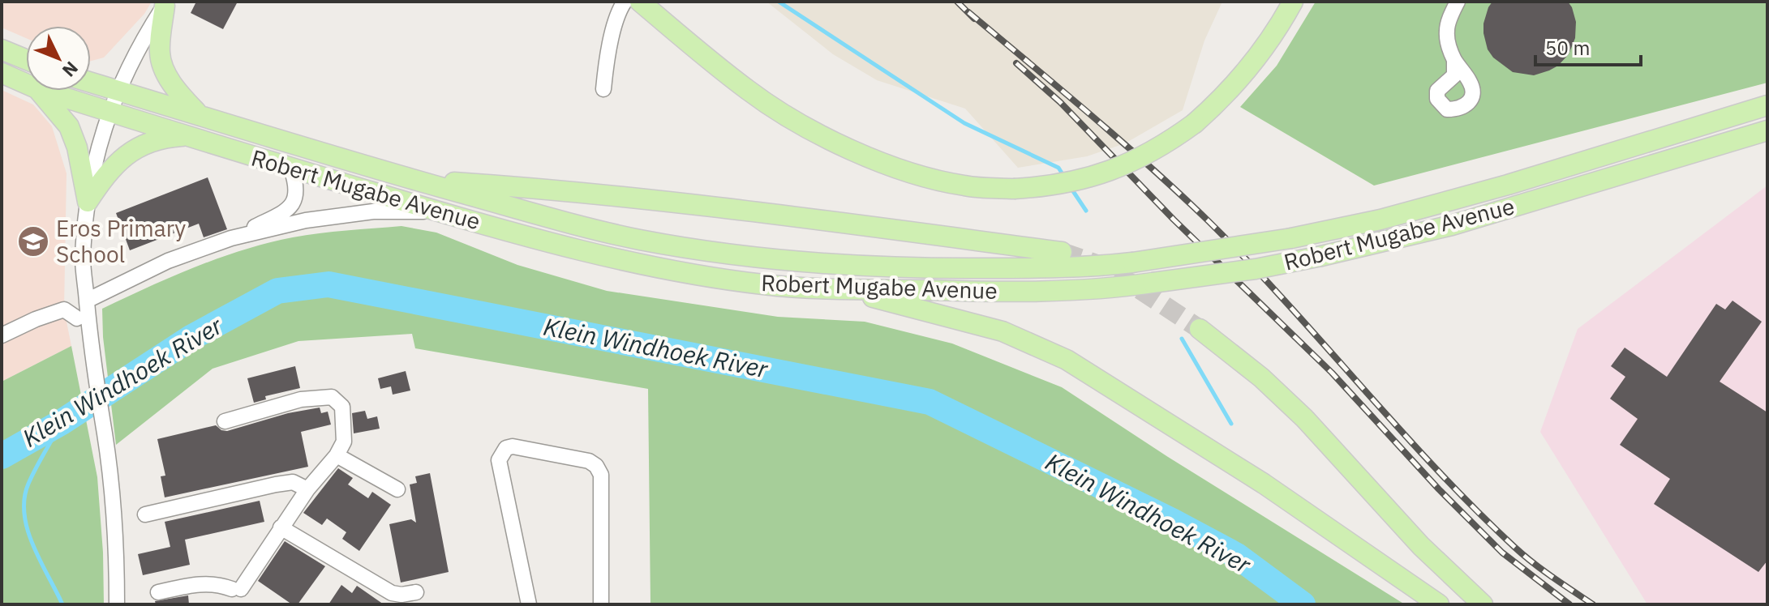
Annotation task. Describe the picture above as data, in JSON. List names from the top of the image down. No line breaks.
{"streets":{"main road":["Robert Mugabe Avenue"]},"water":["Klein Windhoek River"],"places":{"school or university":["Eros Primary School"]},"scale_bar":"50 m","north":"bottom right"}
